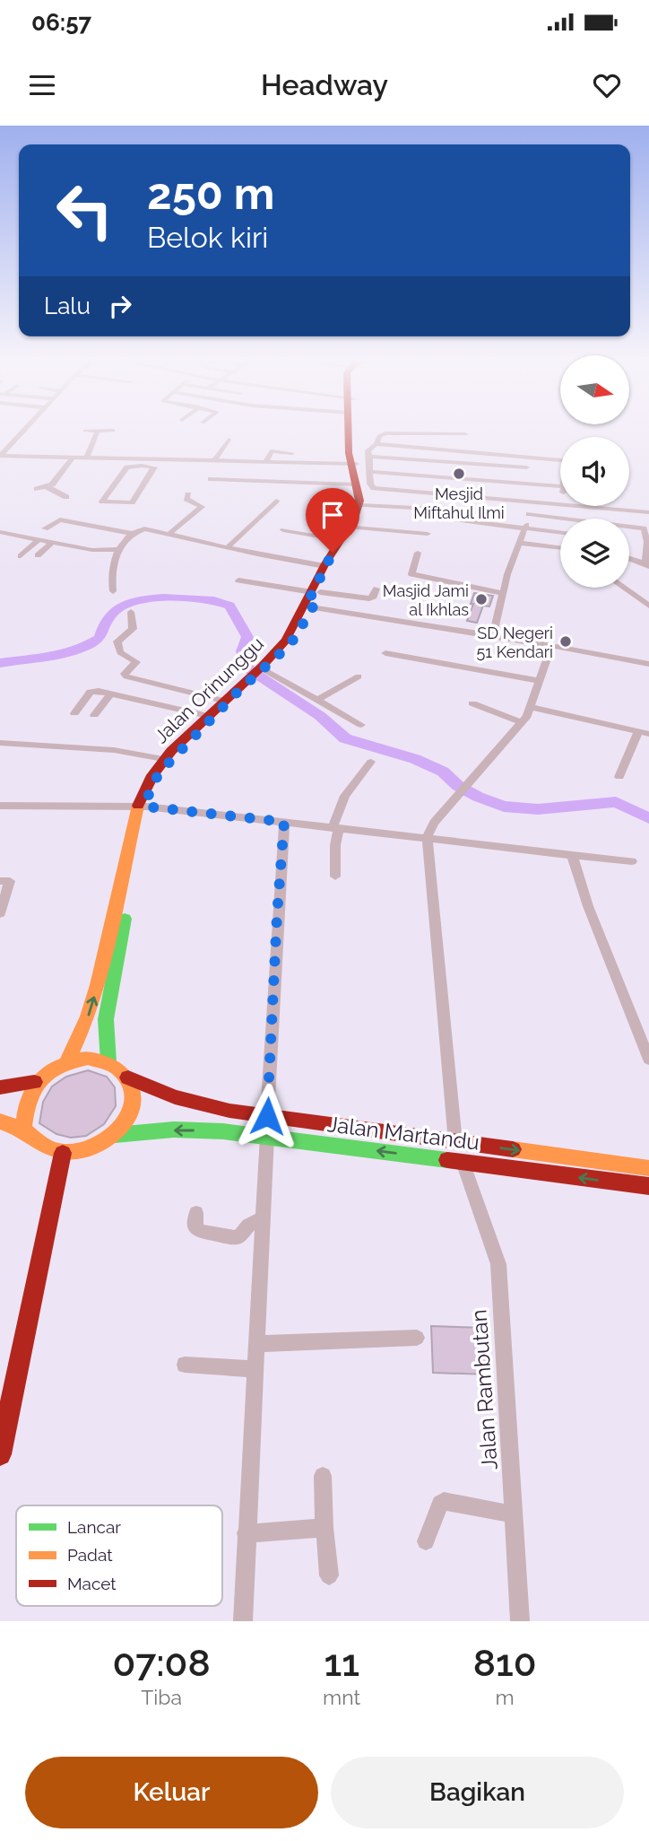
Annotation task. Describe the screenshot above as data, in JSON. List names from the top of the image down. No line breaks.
{"streets":{"main road":["Jalan Orinunggu","Jalan Martandu"],"street":["Jalan Rambutan"]},"crossings":[["Jalan Orinunggu","Jalan Martandu"],["Jalan Martandu","Jalan Rambutan"]],"places":["Mesjid Miftahul Ilmi","Masjid Jami al Ikhlas","SD Negeri 51 Kendari"],"legend":["Lancar","Padat","Macet"],"north":"right","page":{"status":"06:57","header":"Headway","turn":["250 m","Belok kiri"],"then":"Lalu","eta":["07:08","Tiba","11","mnt","810","m"],"buttons":["Keluar","Bagikan"]}}
